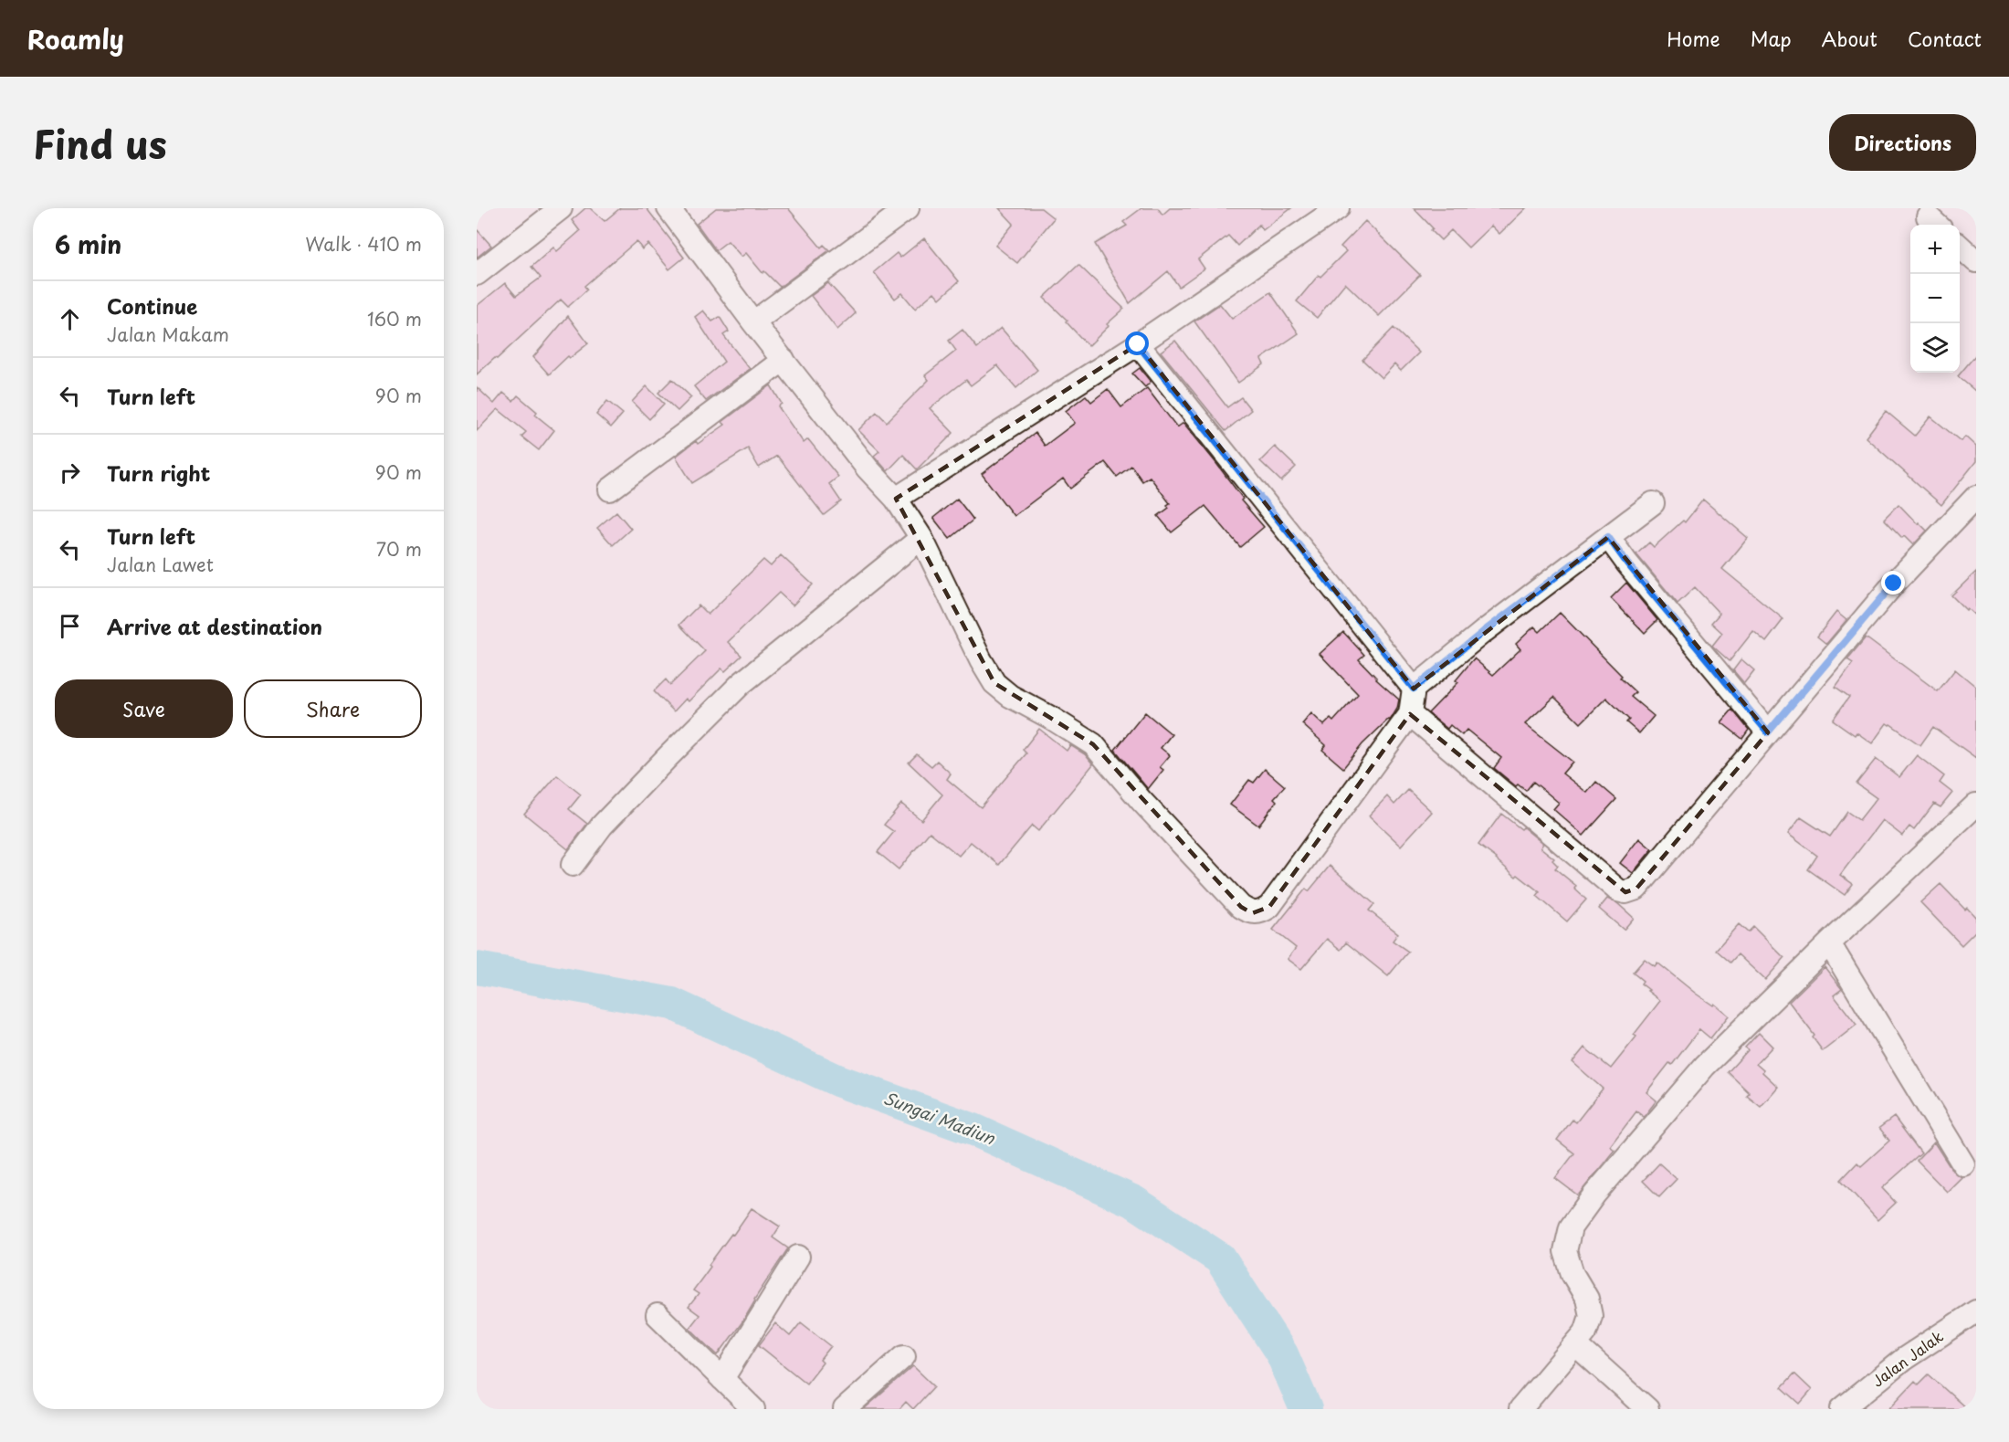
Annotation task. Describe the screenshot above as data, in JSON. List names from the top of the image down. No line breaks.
{"streets":{"street":["Jalan Jalak"]},"water":["Sungai Madiun"],"page":{"header":"Roamly","nav":["Home","Map","About","Contact"],"title":"Find us","buttons":["Directions",["Save","Share"]],"heading":["6 min","Walk · 410 m"],"map_buttons":["+","−"],"list":[["Continue","Jalan Makam","160 m"],["Turn left","90 m"],["Turn right","90 m"],["Turn left","Jalan Lawet","70 m"],"Arrive at destination"]}}
